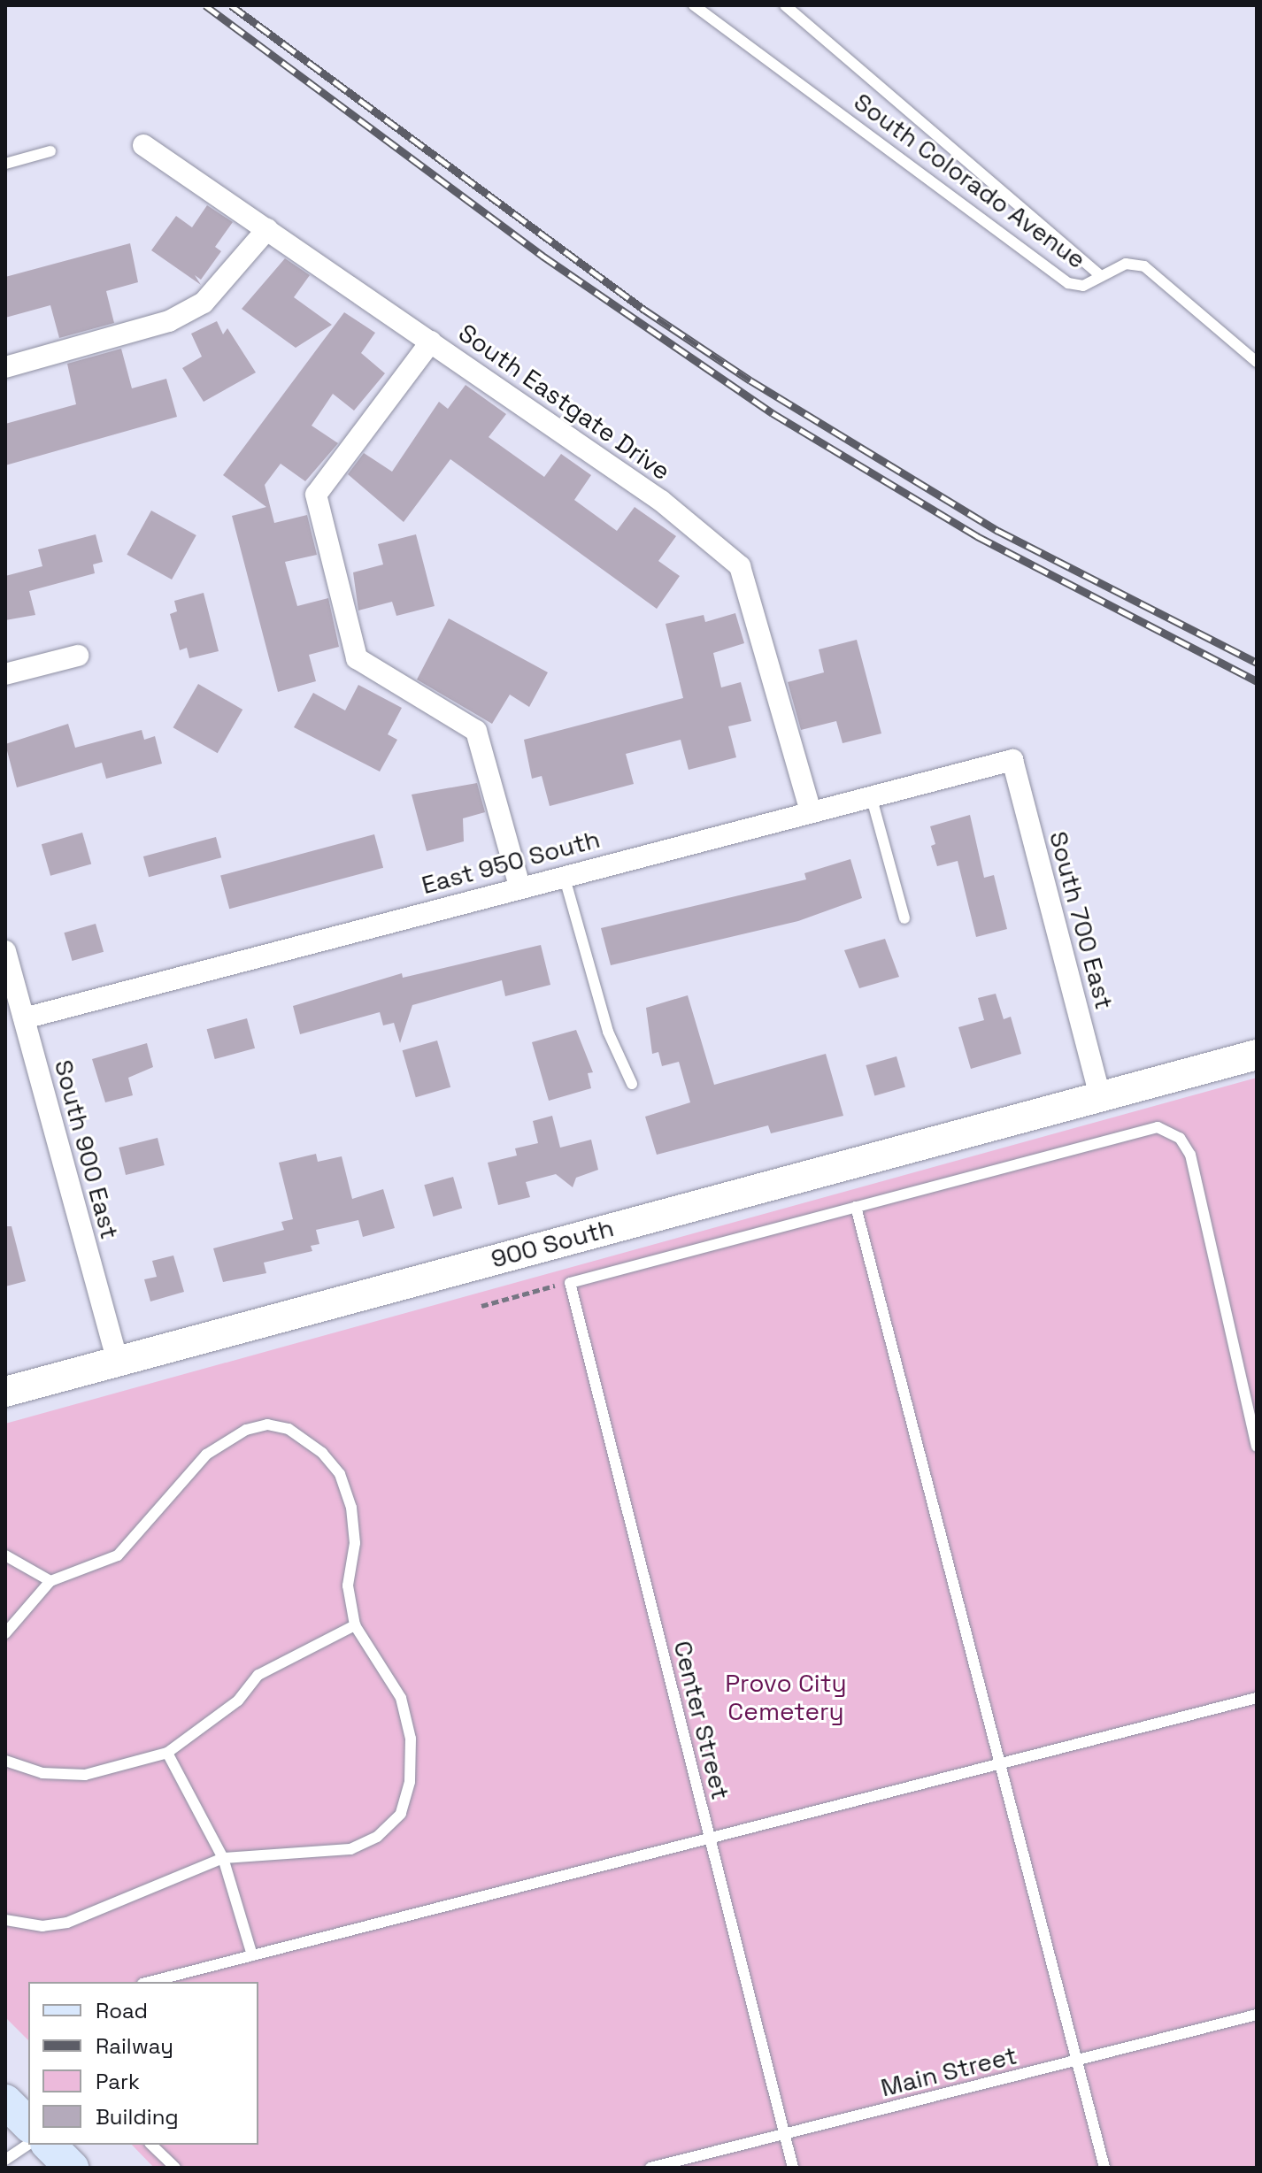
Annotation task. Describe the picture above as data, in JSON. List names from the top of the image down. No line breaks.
{"streets":{"street":["South Eastgate Drive","East 950 South","South 700 East","South 900 East","900 South"],"lane":["South Colorado Avenue","Center Street","Main Street"]},"crossings":[["South Eastgate Drive","East 950 South"],["East 950 South","South 700 East"],["East 950 South","South 900 East"],["South 700 East","900 South"],["South 900 East","900 South"],["Center Street","Main Street"]],"parks":["Provo City Cemetery"],"legend":["Road","Railway","Park","Building"]}
